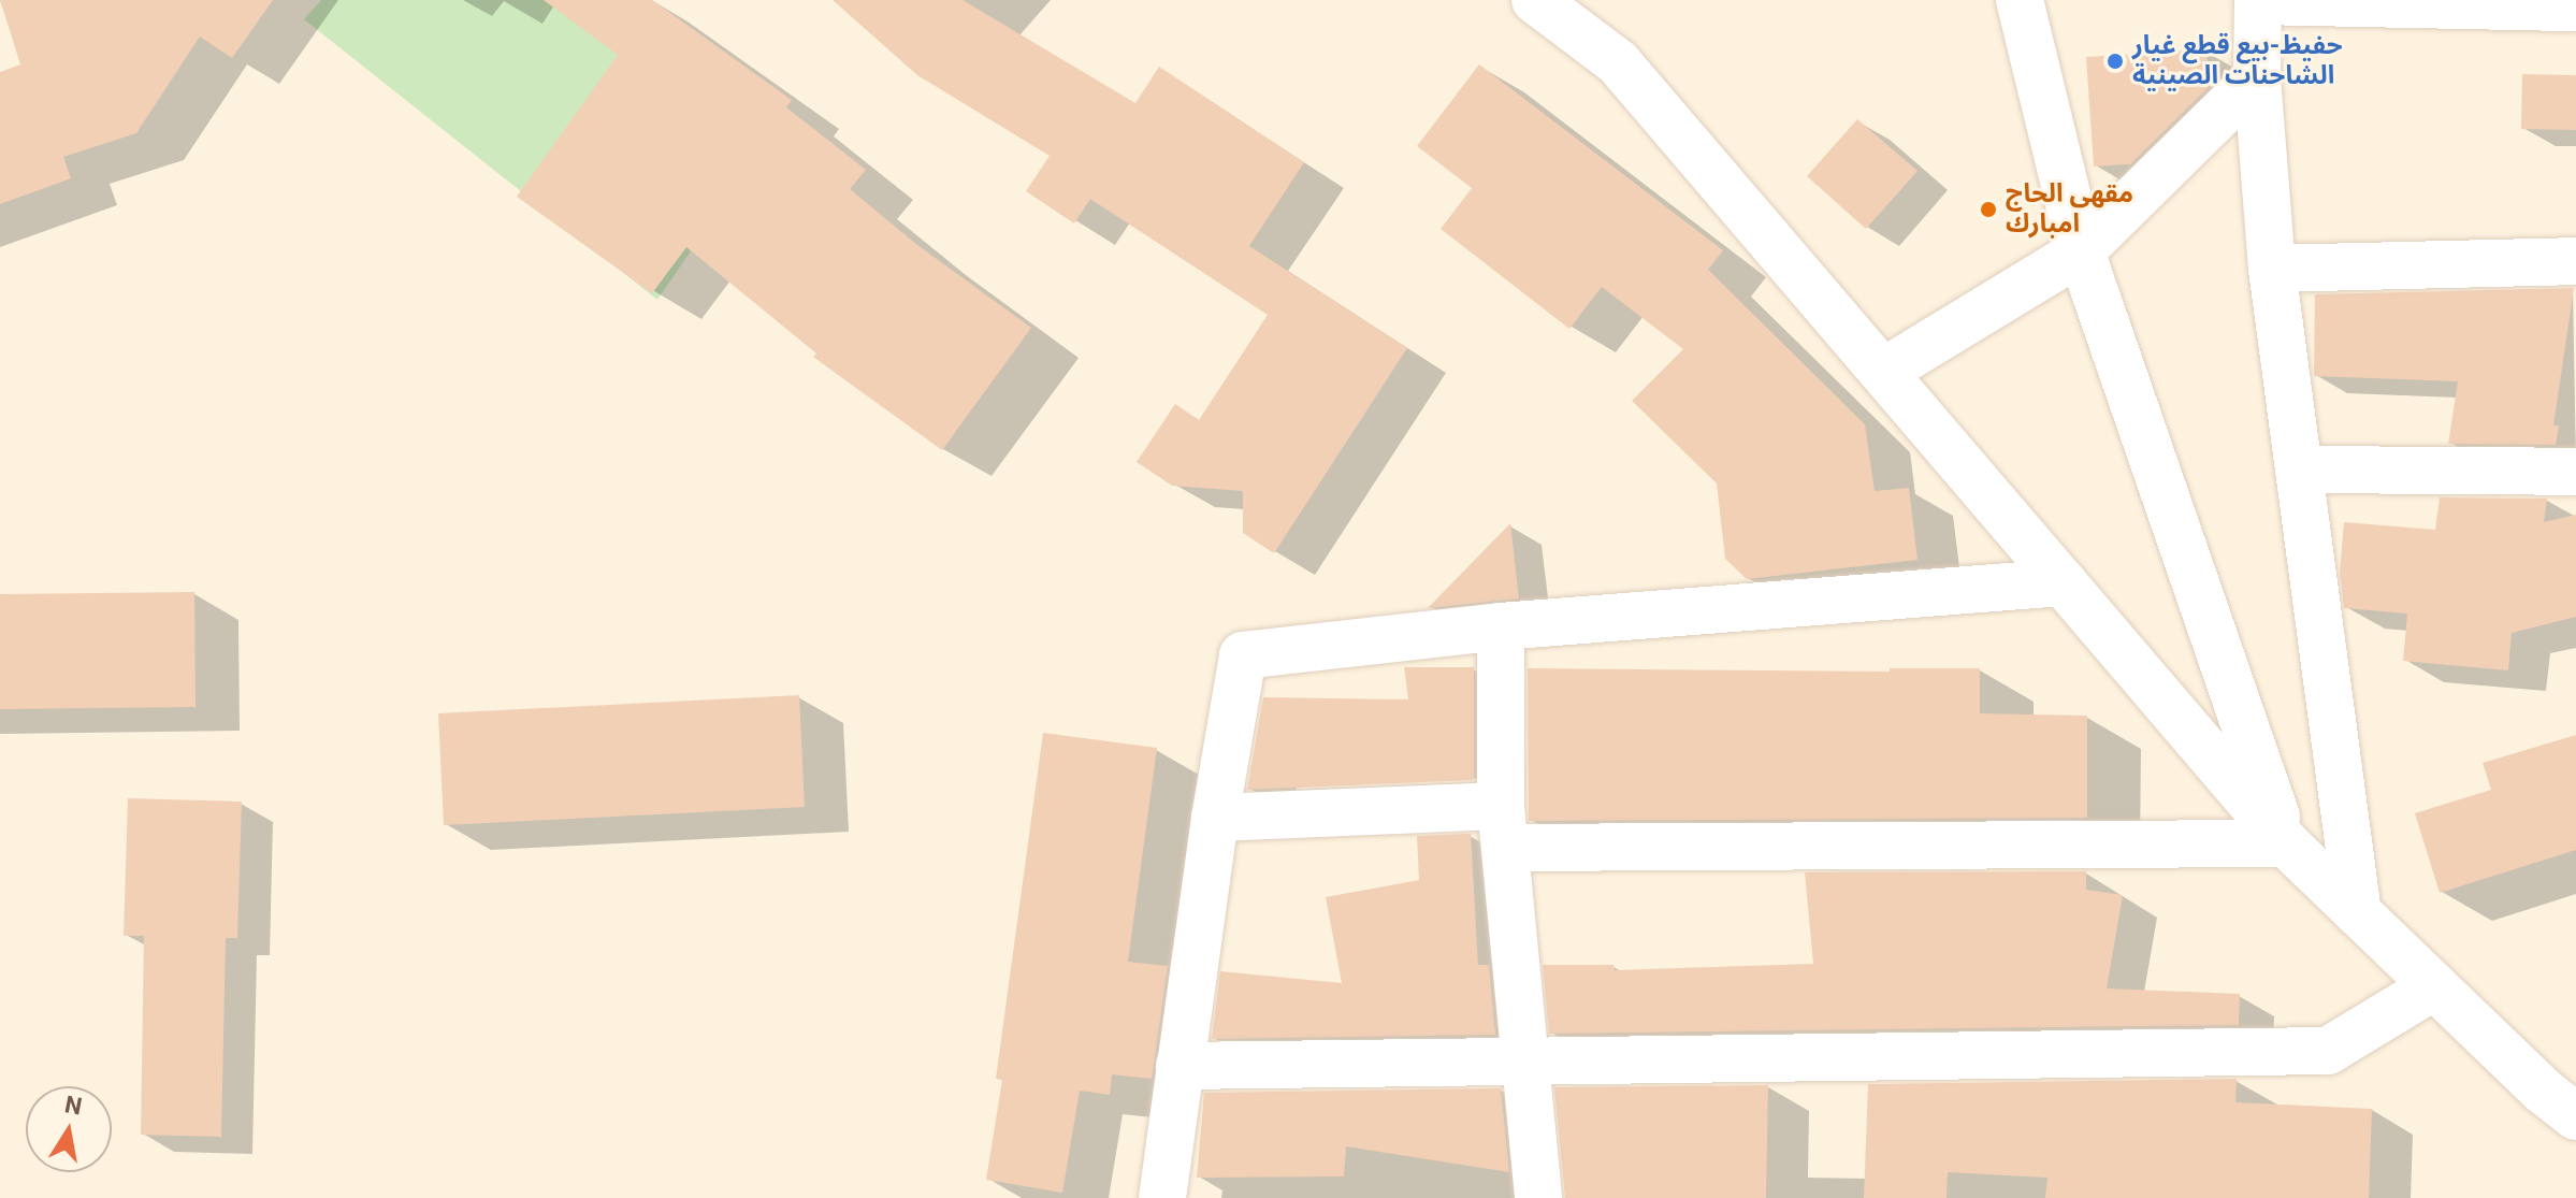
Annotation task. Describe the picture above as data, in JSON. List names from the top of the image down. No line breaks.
{"places":["حفيظ-بيع قطع غيار الشاحنات الصينية","مقهى الحاج امبارك"],"north":"top"}
